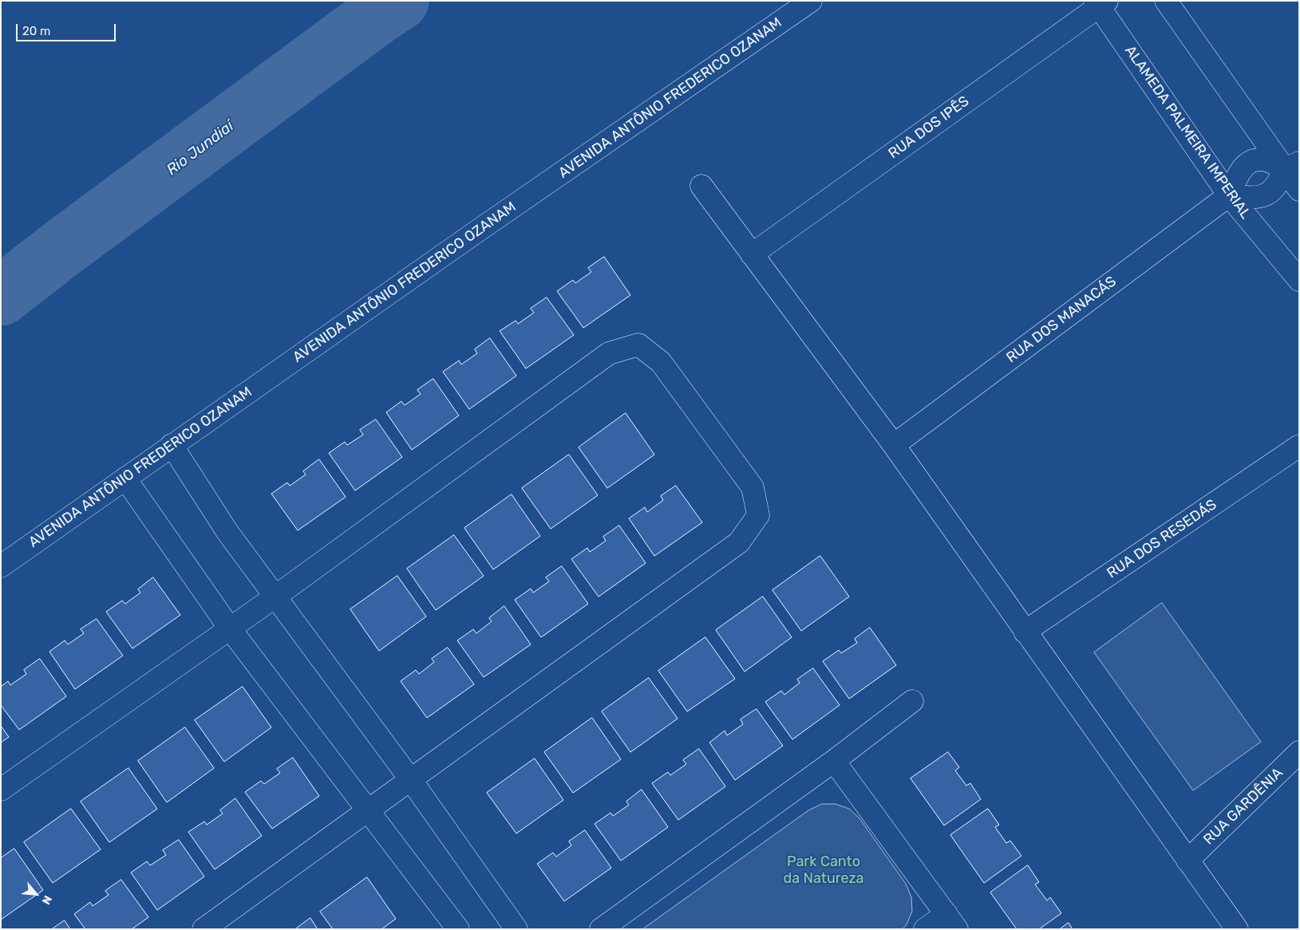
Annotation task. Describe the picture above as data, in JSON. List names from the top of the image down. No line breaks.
{"streets":{"street":["AVENIDA ANTÔNIO FREDERICO OZANAM","RUA DOS IPÊS","ALAMEDA PALMEIRA IMPERIAL","RUA DOS MANACÁS","RUA DOS RESEDÁS","RUA GARDÊNIA"]},"crossings":[["RUA DOS IPÊS","ALAMEDA PALMEIRA IMPERIAL"],["ALAMEDA PALMEIRA IMPERIAL","RUA DOS MANACÁS"]],"water":["Rio Jundiaí"],"parks":["Park Canto da Natureza"],"scale_bar":"20 m","north":"bottom right"}
